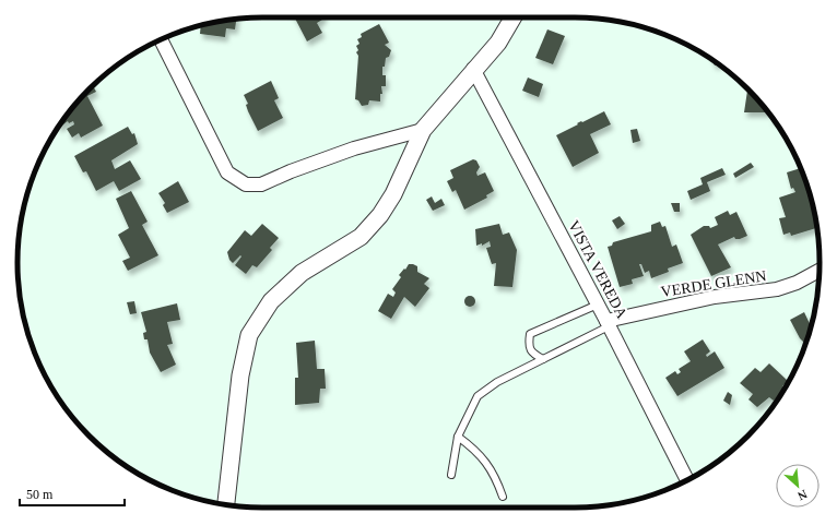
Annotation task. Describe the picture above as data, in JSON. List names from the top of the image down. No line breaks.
{"streets":{"street":["VISTA VEREDA","VERDE GLENN"]},"crossings":[["VISTA VEREDA","VERDE GLENN"]],"scale_bar":"50 m","north":"bottom right"}
